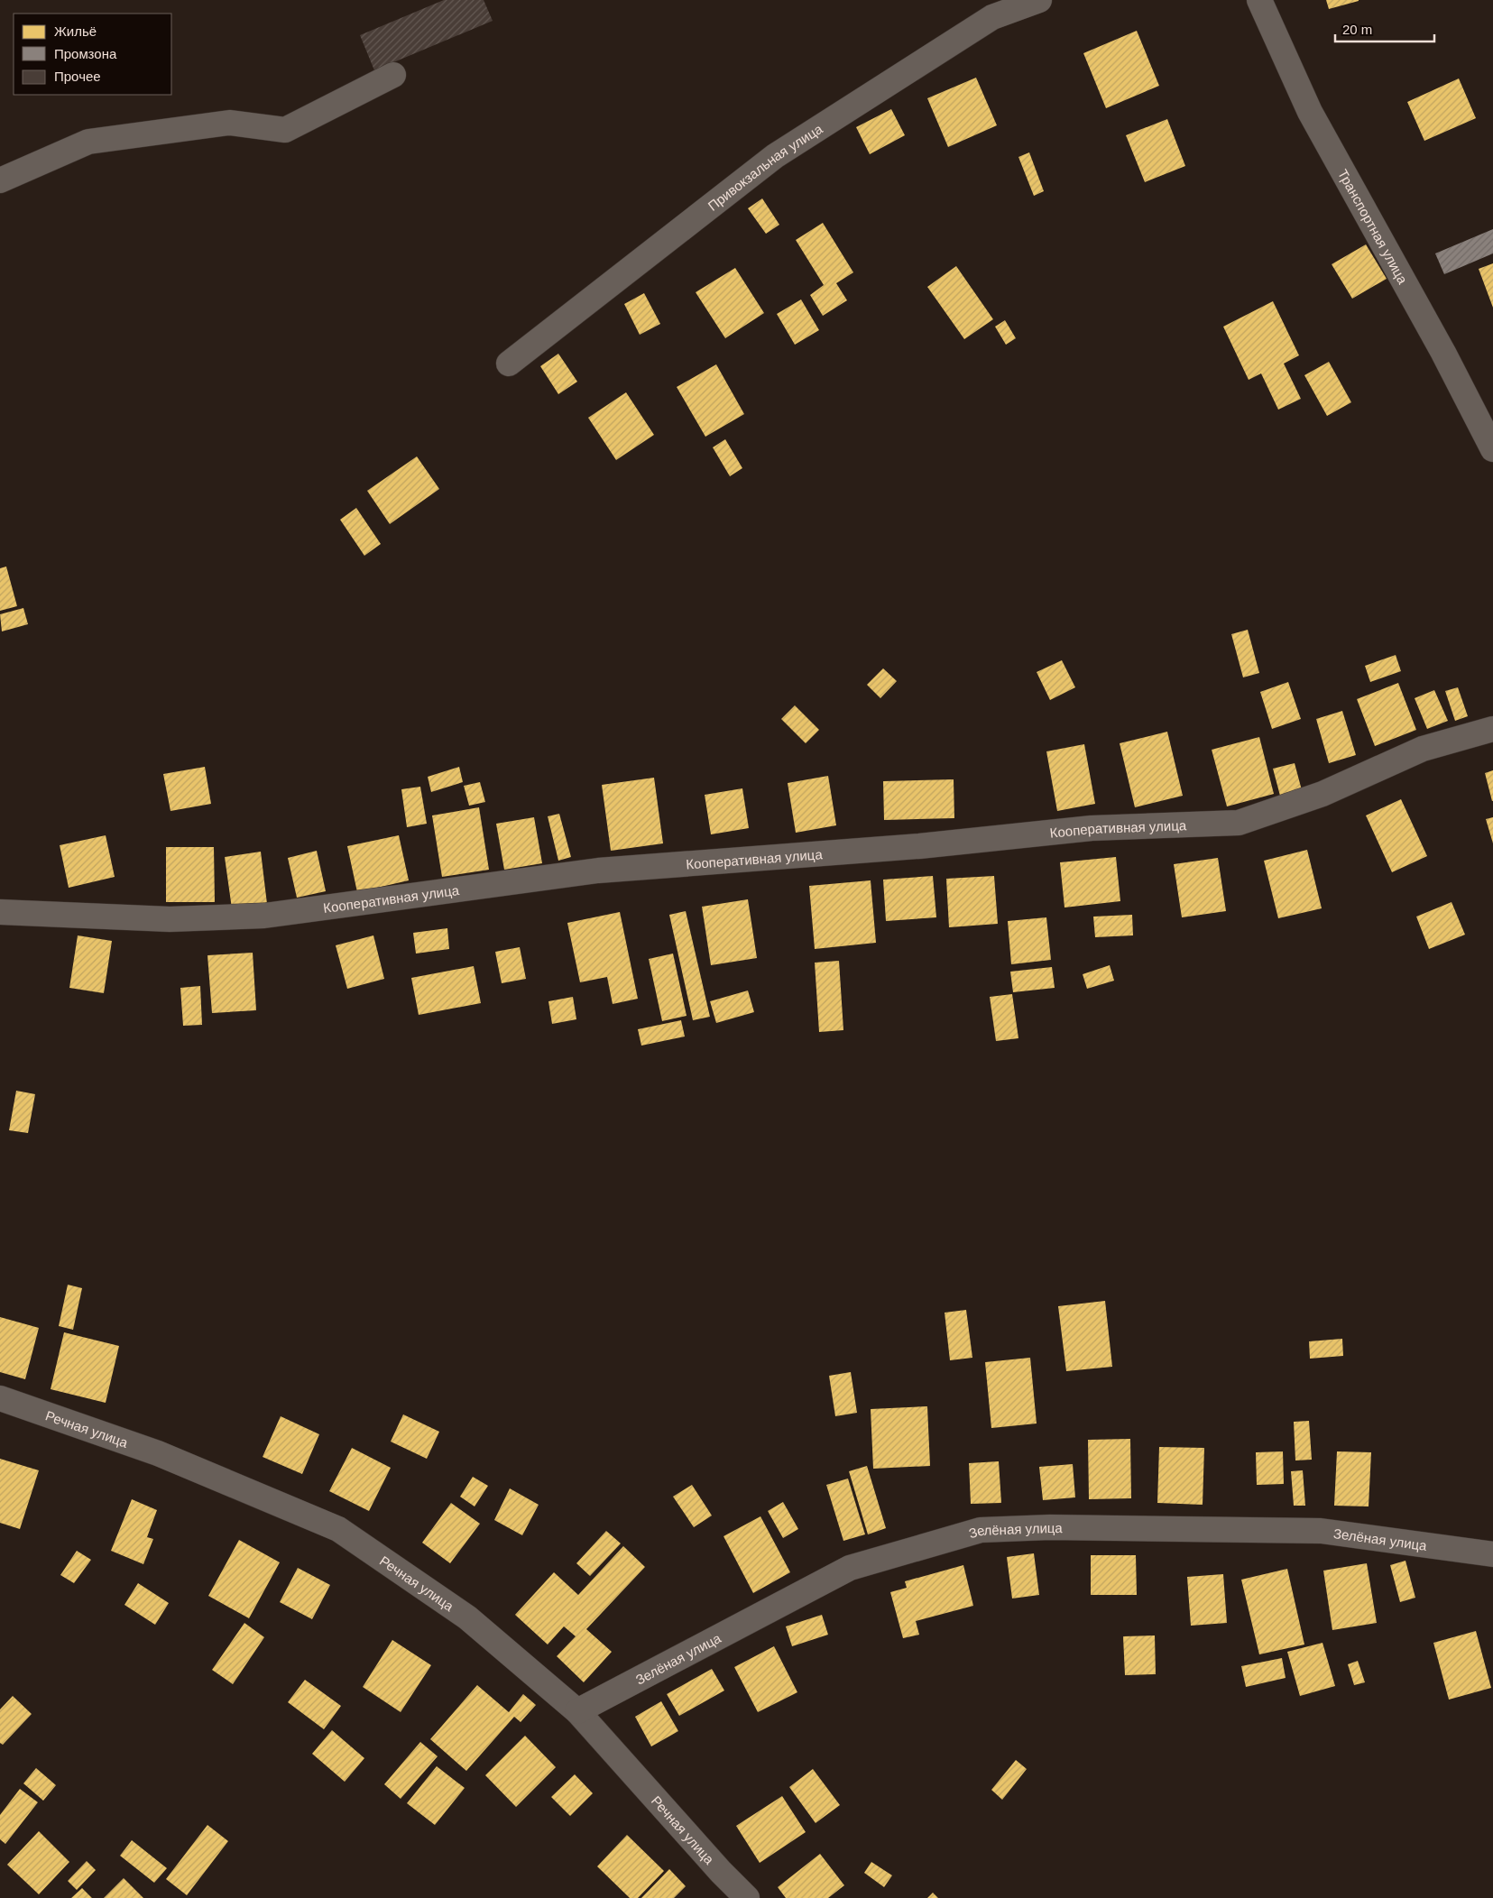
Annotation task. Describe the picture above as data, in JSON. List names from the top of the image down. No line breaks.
{"streets":{"street":["Привокзальная улица","Транспортная улица","Кооперативная улица","Речная улица","Зелёная улица"]},"crossings":[["Речная улица","Зелёная улица"]],"legend":["Жильё","Промзона","Прочее"],"scale_bar":"20 m"}
